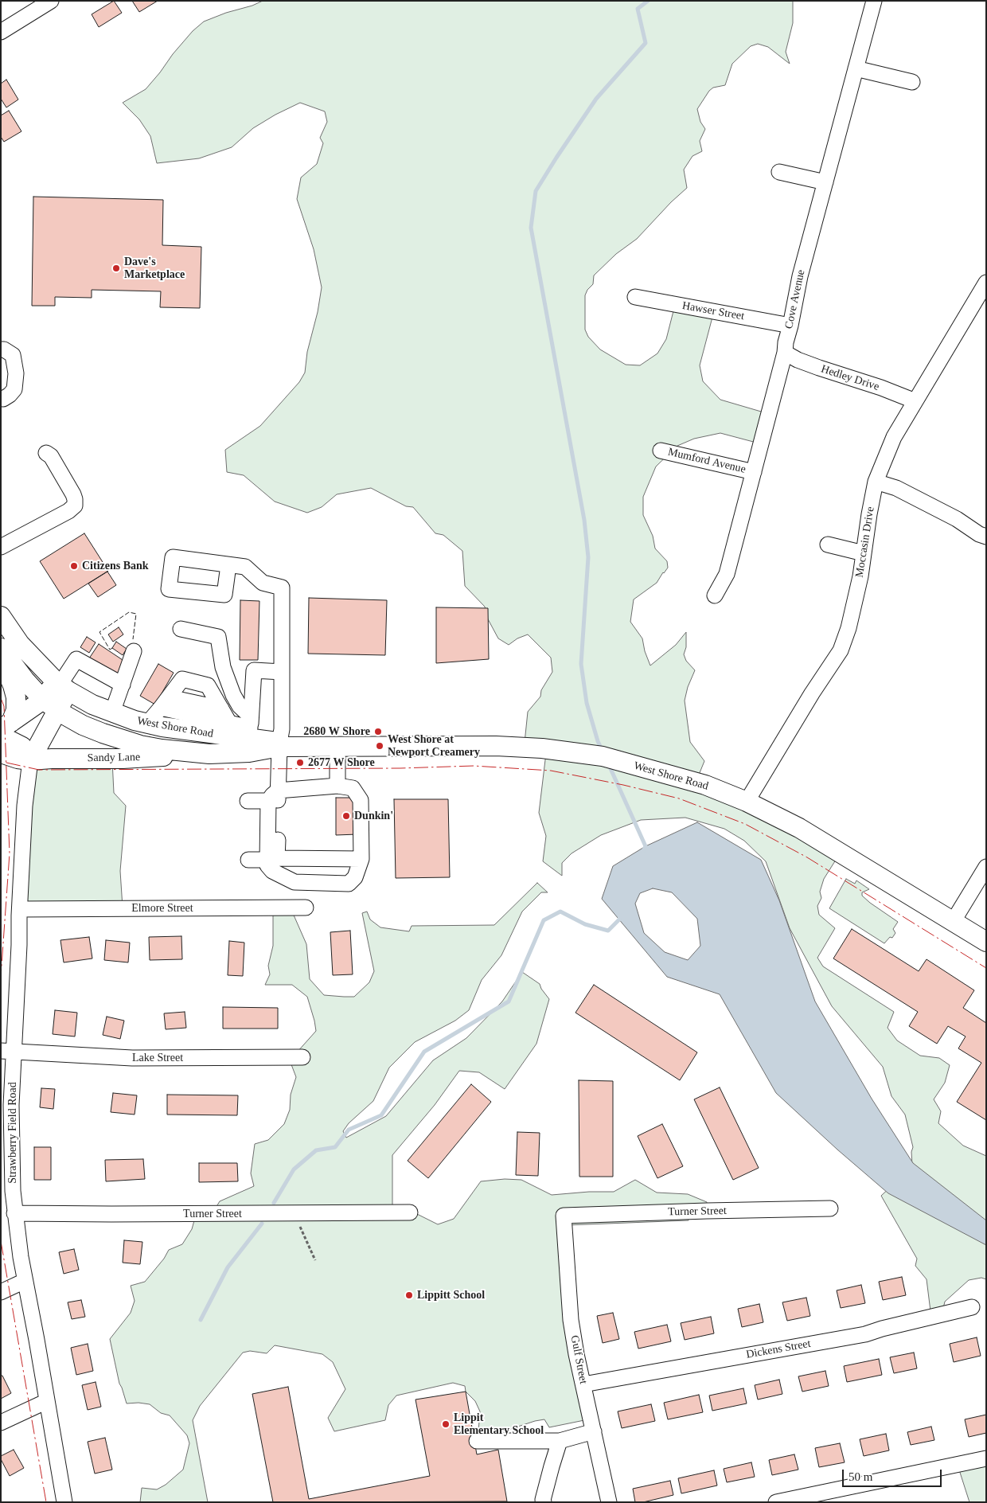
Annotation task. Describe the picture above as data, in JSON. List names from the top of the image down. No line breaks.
{"streets":{"main road":["West Shore Road","Sandy Lane"],"street":["Cove Avenue","Hawser Street","Hedley Drive","Mumford Avenue","Moccasin Drive","Elmore Street","Lake Street","Strawberry Field Road","Turner Street","Dickens Street","Gulf Street"]},"crossings":[["Cove Avenue","Hawser Street"],["Cove Avenue","Hedley Drive"],["Cove Avenue","Mumford Avenue"],["Hedley Drive","Moccasin Drive"],["Moccasin Drive","West Shore Road"],["West Shore Road","Sandy Lane"],["Sandy Lane","Strawberry Field Road"],["Elmore Street","Strawberry Field Road"],["Lake Street","Strawberry Field Road"],["Strawberry Field Road","Turner Street"],["Turner Street","Gulf Street"],["Dickens Street","Gulf Street"]],"places":["Dave's Marketplace","Citizens Bank","2680 W Shore","West Shore at Newport Creamery","2677 W Shore","Dunkin'","Lippitt School","Lippit Elementary School"],"scale_bar":"50 m"}
